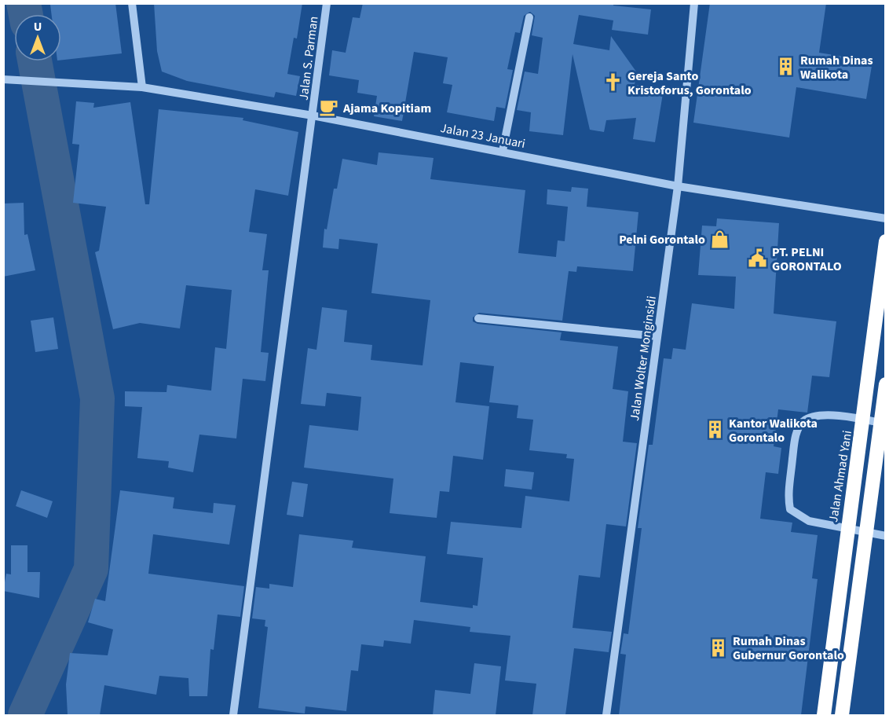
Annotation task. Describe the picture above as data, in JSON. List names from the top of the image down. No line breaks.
{"streets":{"highway":["Jalan Ahmad Yani"],"street":["Jalan S. Parman","Jalan 23 Januari","Jalan Wolter Monginsidi"]},"crossings":[["Jalan S. Parman","Jalan 23 Januari"],["Jalan 23 Januari","Jalan Wolter Monginsidi"]],"places":{"building":["Rumah Dinas Walikota","Kantor Walikota Gorontalo","Rumah Dinas Gubernur Gorontalo"],"church":["Gereja Santo Kristoforus, Gorontalo"],"cafe":["Ajama Kopitiam"],"shop":["Pelni Gorontalo"],"public building":["PT. PELNI GORONTALO"]},"north":"top"}
